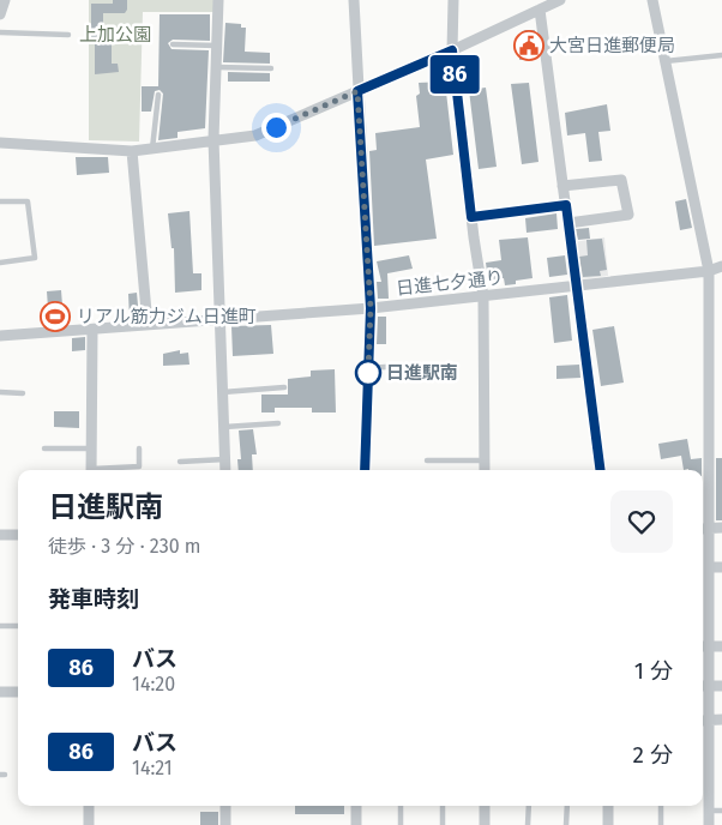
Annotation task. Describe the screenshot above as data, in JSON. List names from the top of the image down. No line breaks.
{"streets":{"street":["日進七夕通り"]},"parks":["上加公園"],"places":{"public building":["大宮日進郵便局"],"sports":["リアル筋力ジム日進町"],"other":["日進駅南"]},"lines":["bus line 86"],"page":{"on_map":"86","heading":[["日進駅南","徒歩 · 3 分 · 230 m"],"発車時刻"],"list":[{"mark":"86","name":"バス","note":"14:20","value":"1 分"},{"mark":"86","name":"バス","note":"14:21","value":"2 分"}]}}
